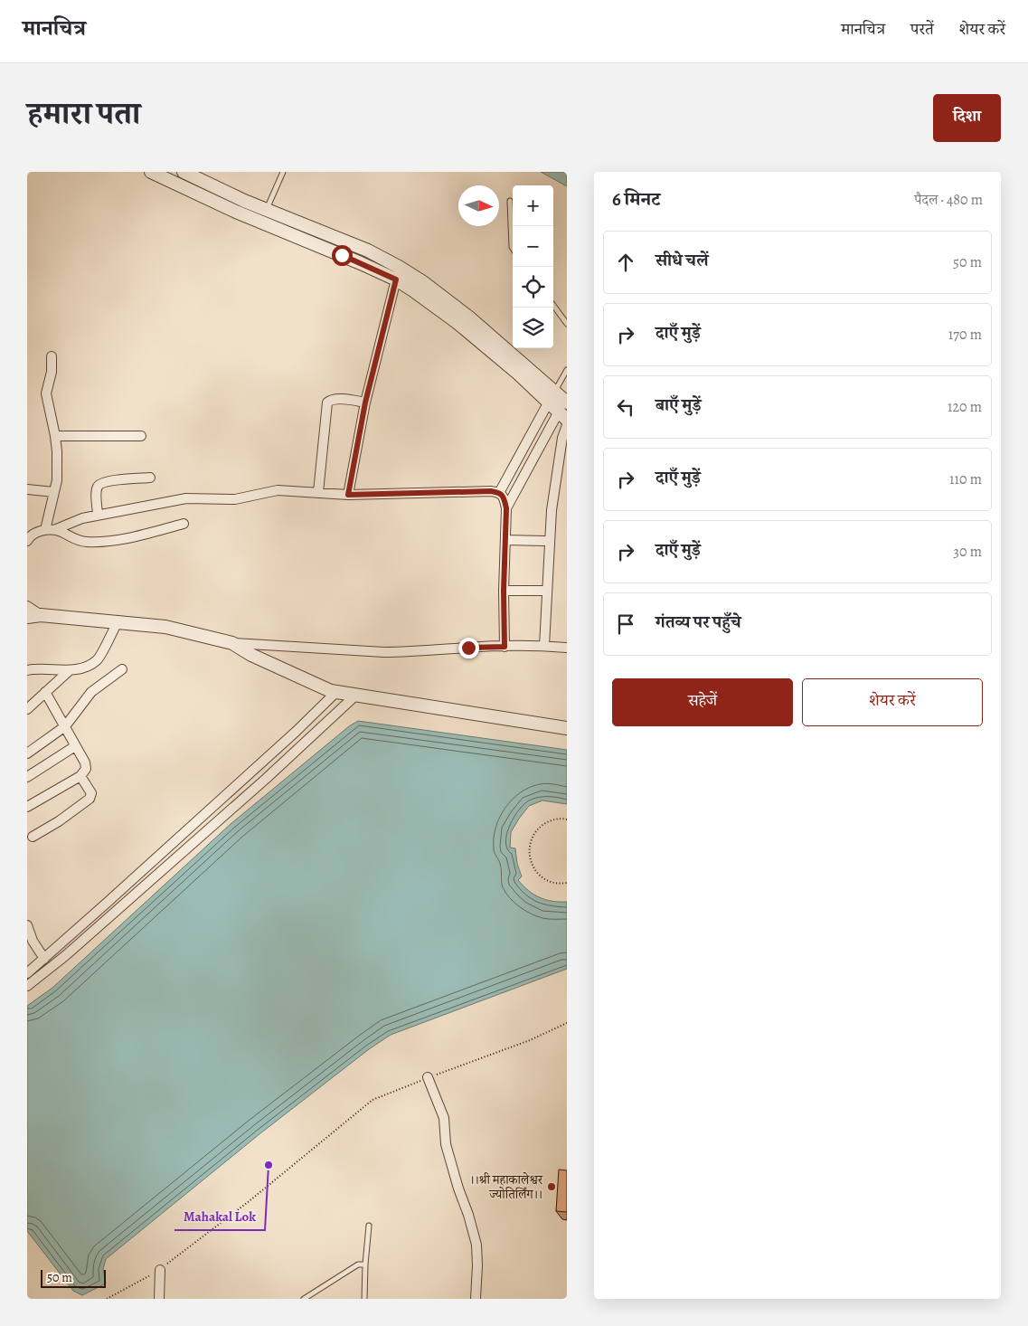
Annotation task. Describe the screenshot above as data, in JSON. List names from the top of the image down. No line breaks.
{"places":["Mahakal Lok","।।श्री महाकालेश्वर ज्योतिर्लिंग।।"],"scale_bar":"50 m","north":"right","page":{"header":"मानचित्र","nav":["मानचित्र","परतें","शेयर करें"],"title":"हमारा पता","buttons":["दिशा",["सहेजें","शेयर करें"]],"heading":["6 मिनट","पैदल · 480 m"],"map_buttons":["+","−"],"list":[["सीधे चलें","50 m"],["दाएँ मुड़ें","170 m"],["बाएँ मुड़ें","120 m"],["दाएँ मुड़ें","110 m"],["दाएँ मुड़ें","30 m"],"गंतव्य पर पहुँचे"],"scale":"50 m"}}
